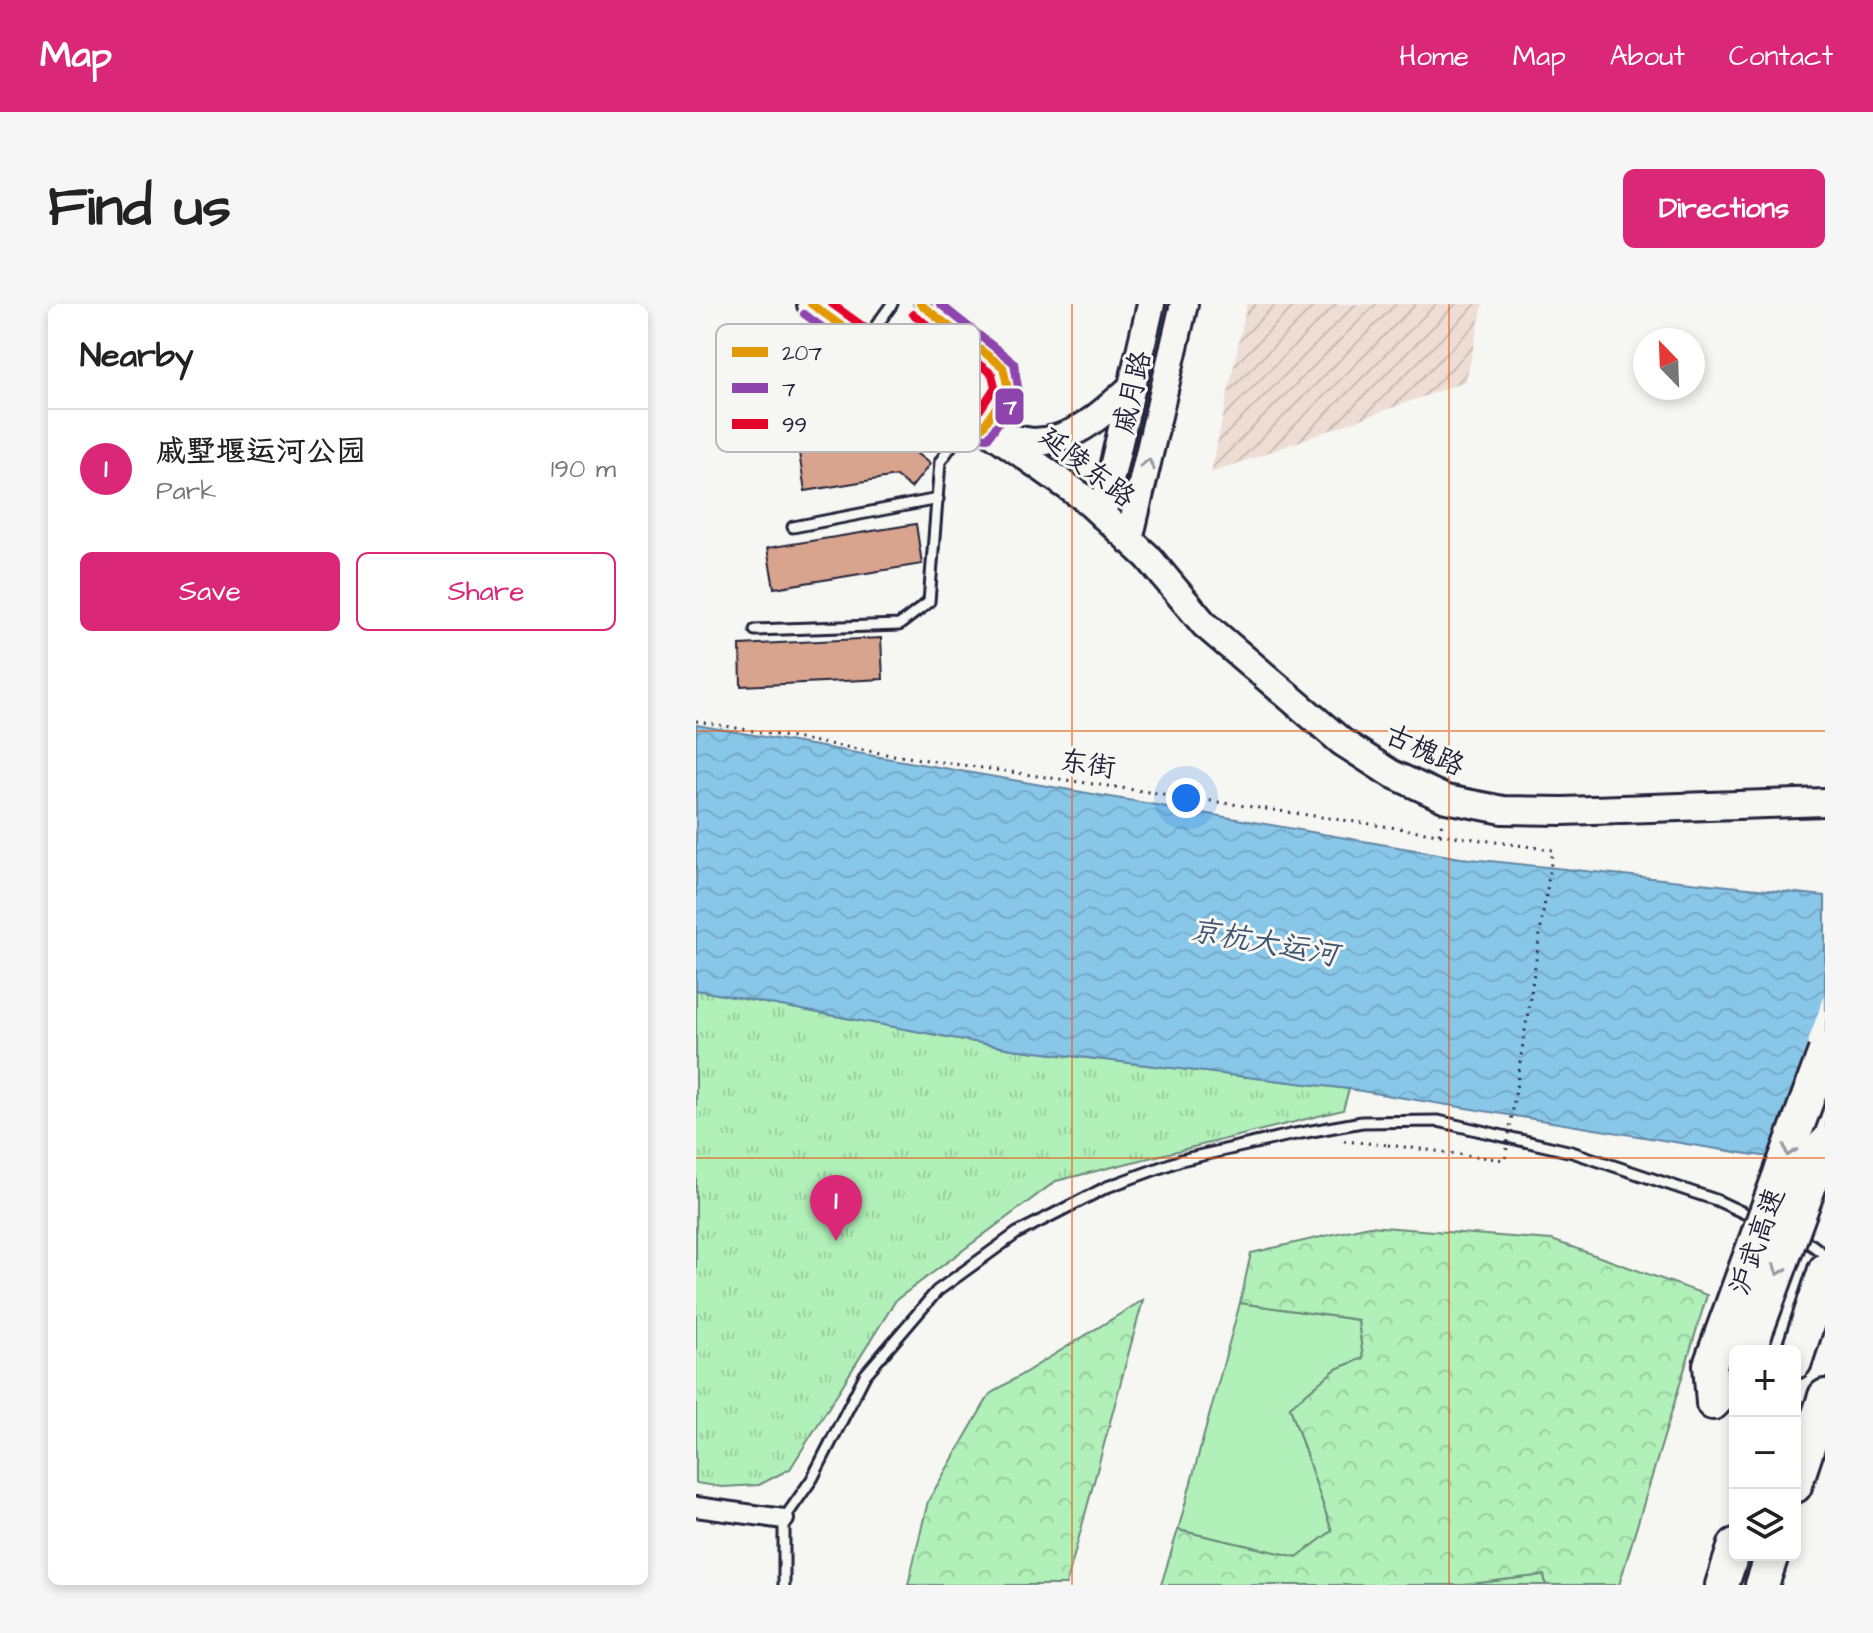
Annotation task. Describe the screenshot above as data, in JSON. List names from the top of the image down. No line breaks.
{"streets":{"highway":["沪武高速"],"main road":["戚月路","延陵东路","古槐路"],"path":["东街"]},"crossings":[["戚月路","延陵东路"],["戚月路","古槐路"],["延陵东路","古槐路"]],"one_way":["沪武高速"],"water":["京杭大运河"],"lines":["transit line 207","transit line 7","transit line 99"],"legend":["207","7","99"],"north":"top left","page":{"header":"Map","nav":["Home","Map","About","Contact"],"title":"Find us","buttons":["Directions",["Save","Share"]],"heading":"Nearby","list":[{"mark":"1","name":"戚墅堰运河公园","note":"Park","value":"190 m"}],"pins":"1","map_buttons":["+","−"]}}
